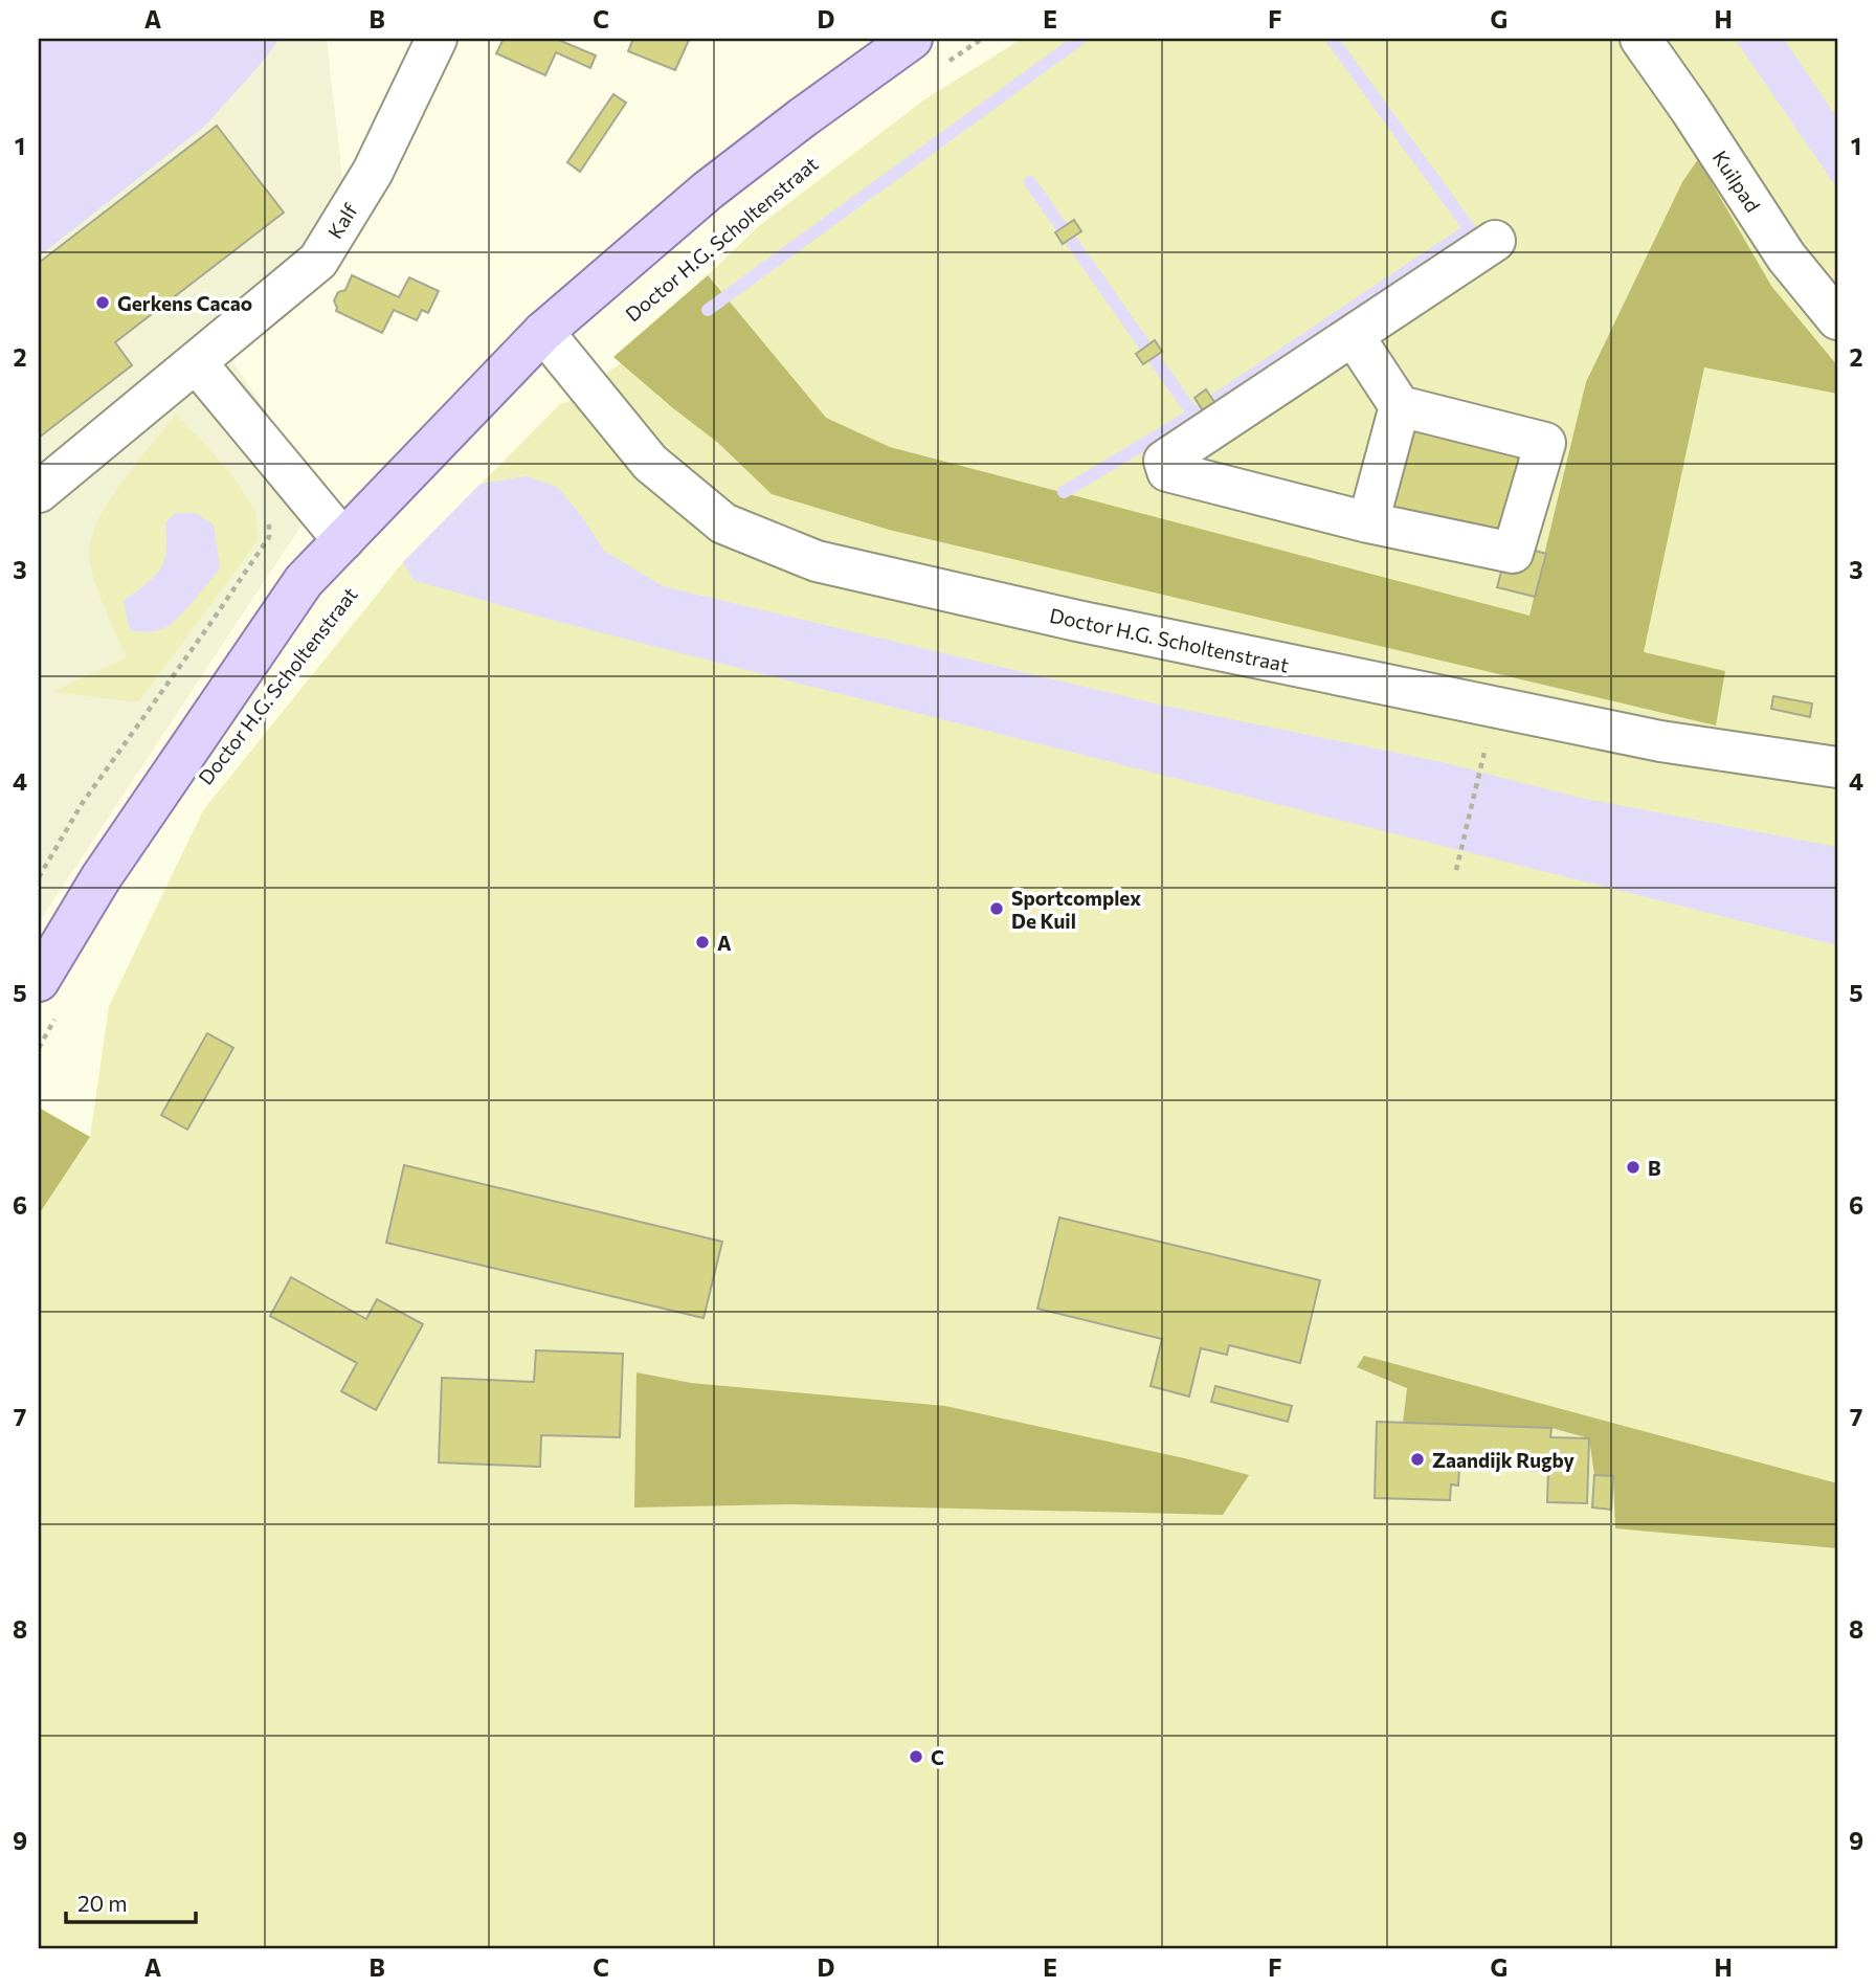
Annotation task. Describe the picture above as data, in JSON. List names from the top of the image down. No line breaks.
{"streets":{"main road":["Doctor H.G. Scholtenstraat"],"street":["Kuilpad","Kalf"]},"places":["Gerkens Cacao","Sportcomplex De Kuil","A","B","Zaandijk Rugby","C"],"scale_bar":"20 m","grid":{"columns":["A","B","C","D","E","F","G","H"],"rows":["1","2","3","4","5","6","7","8","9"]}}
